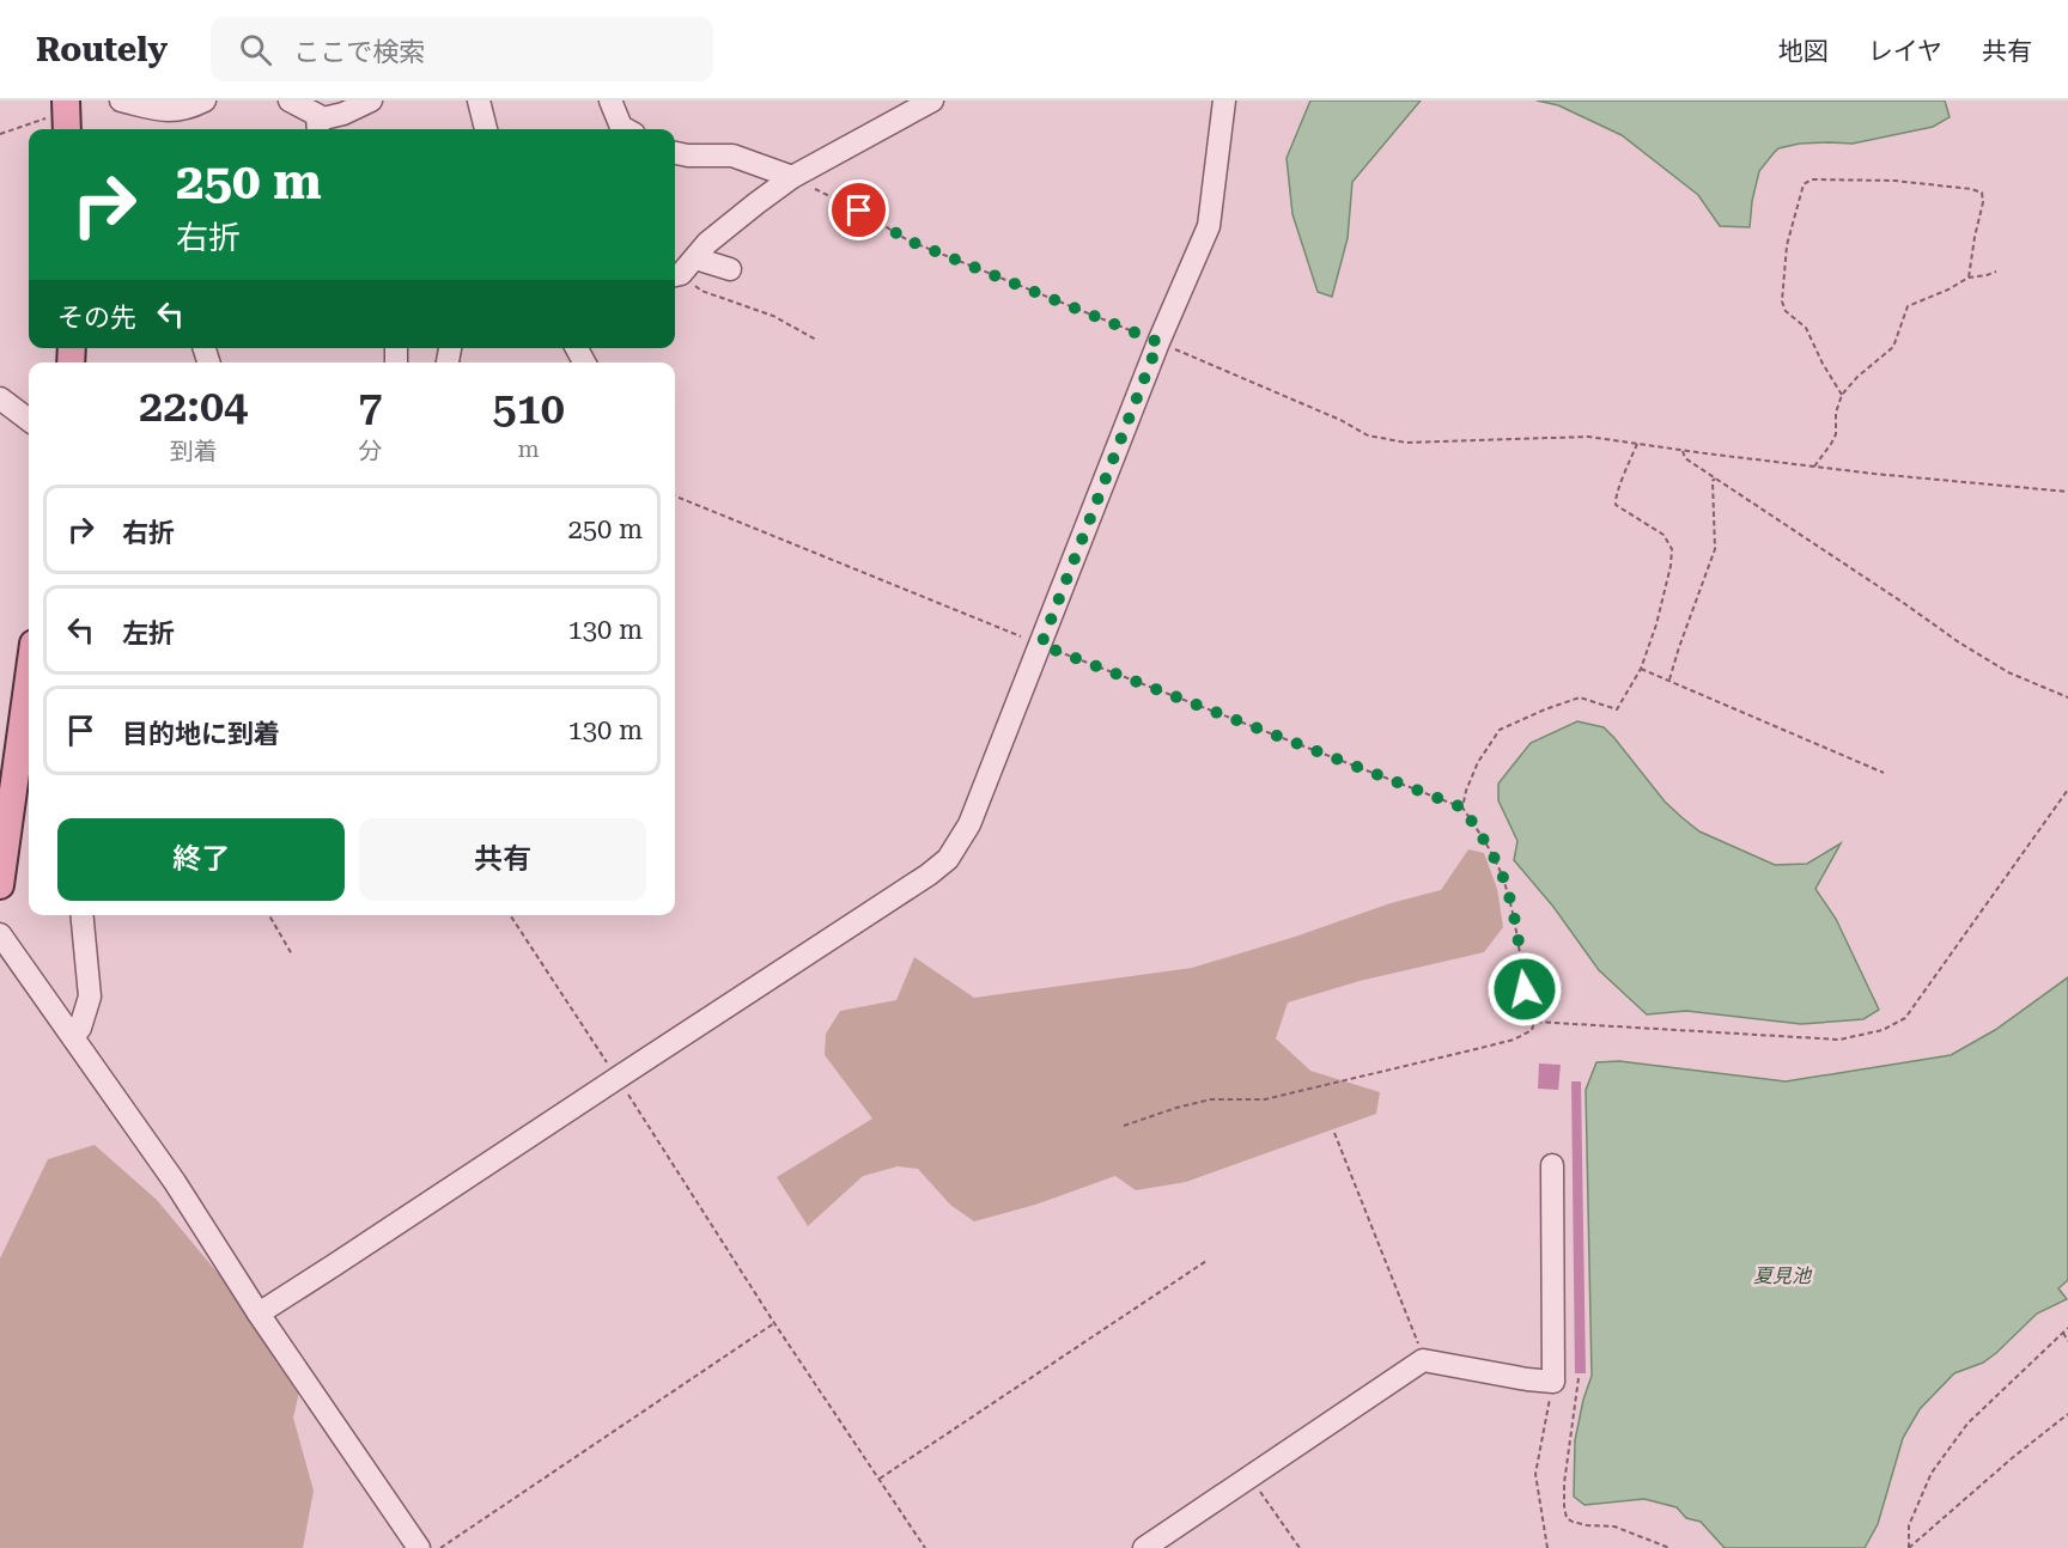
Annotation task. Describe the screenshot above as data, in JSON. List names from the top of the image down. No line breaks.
{"water":["夏見池"],"page":{"header":"Routely","search":"ここで検索","nav":["地図","レイヤ","共有"],"turn":["250 m","右折"],"then":"その先","eta":["22:04","到着","7","分","510","m"],"list":[{"name":"右折","value":"250 m"},{"name":"左折","value":"130 m"},{"name":"目的地に到着","value":"130 m"}],"buttons":["終了","共有"]}}
